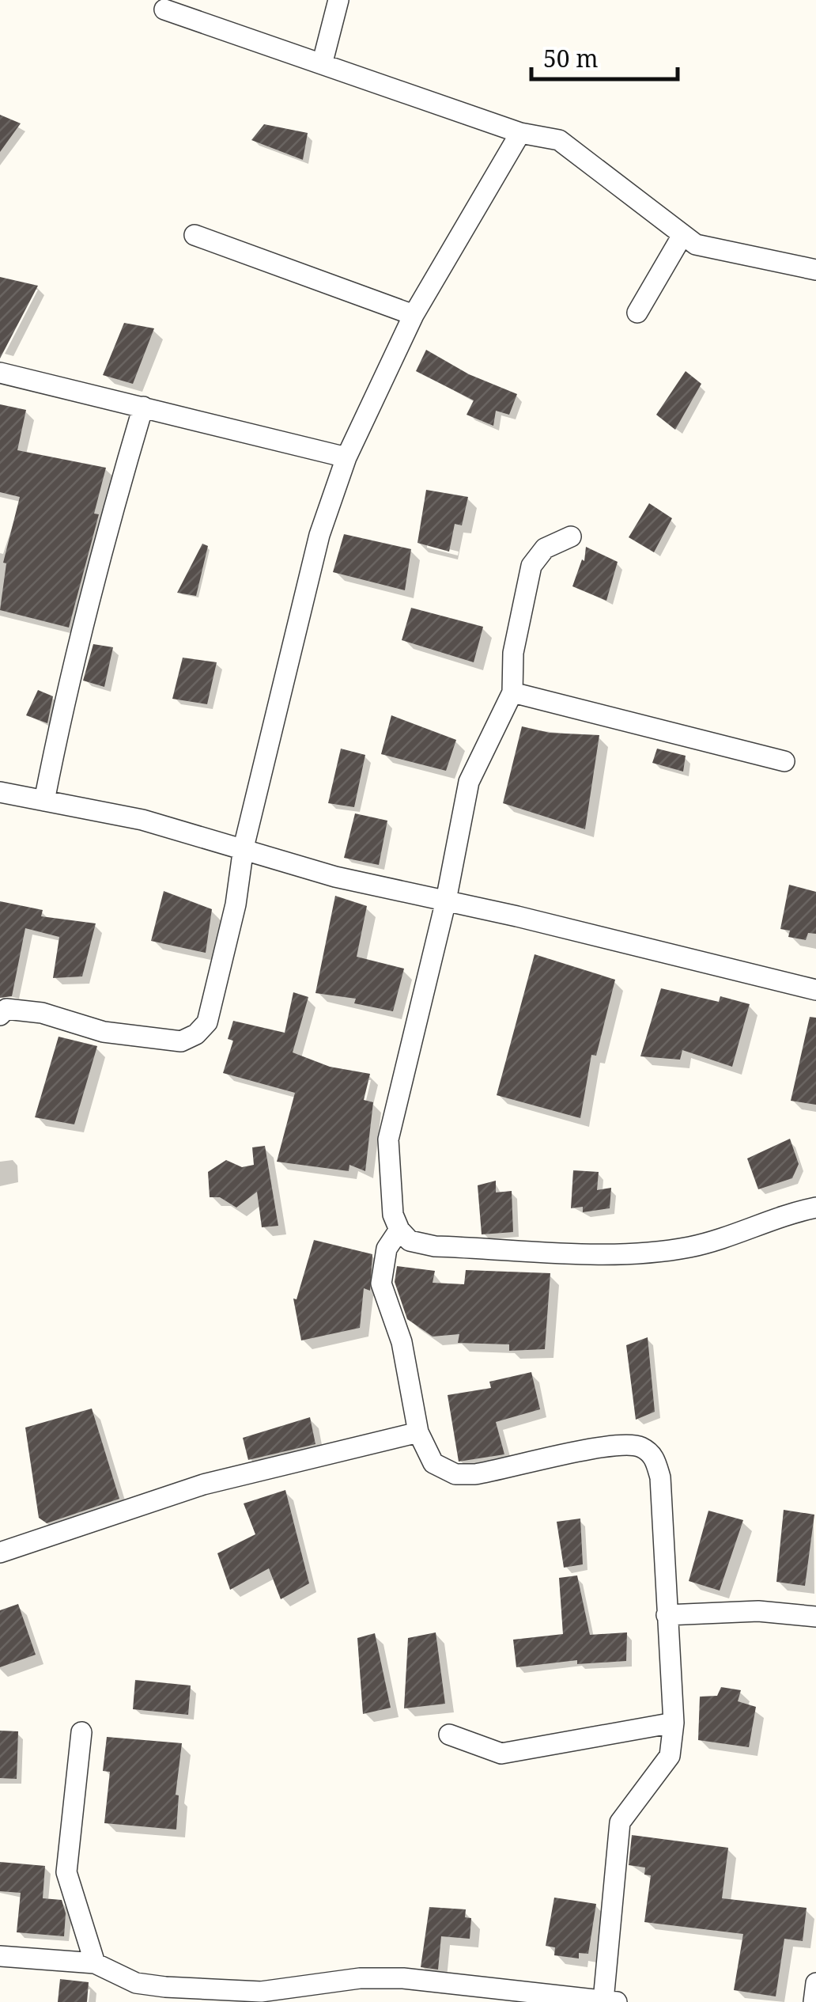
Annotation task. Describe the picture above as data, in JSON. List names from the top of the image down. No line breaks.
{"scale_bar":"50 m"}
